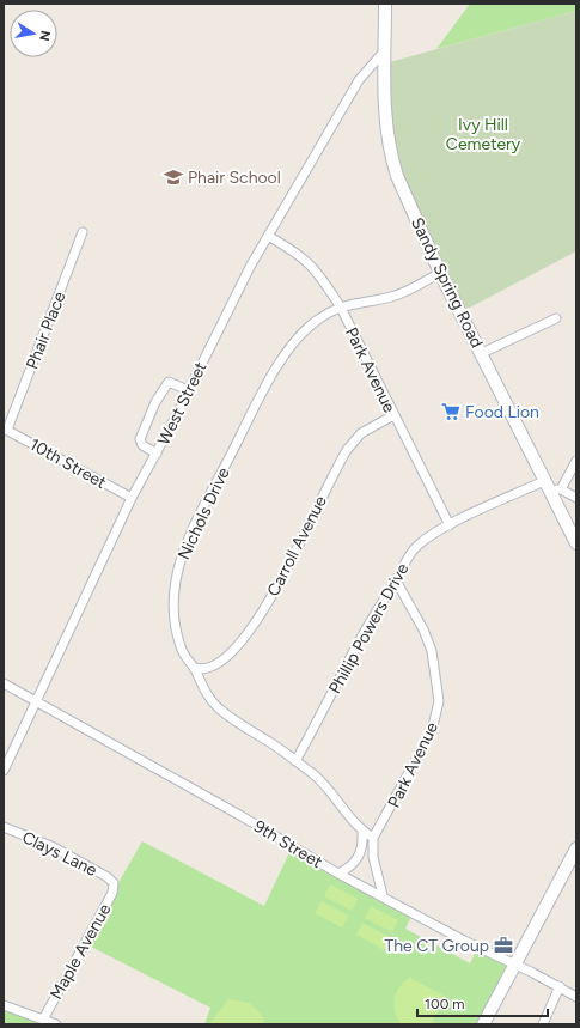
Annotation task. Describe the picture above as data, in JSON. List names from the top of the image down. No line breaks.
{"streets":{"street":["Sandy Spring Road","Phair Place","Park Avenue","West Street","10th Street","Nichols Drive","Carroll Avenue","Phillip Powers Drive","9th Street","Clays Lane","Maple Avenue"]},"crossings":[["Sandy Spring Road","West Street"],["Sandy Spring Road","Nichols Drive"],["Sandy Spring Road","Phillip Powers Drive"],["Phair Place","10th Street"],["Park Avenue","West Street"],["Park Avenue","Nichols Drive"],["Park Avenue","Carroll Avenue"],["Park Avenue","Phillip Powers Drive"],["West Street","10th Street"],["West Street","9th Street"],["Nichols Drive","Carroll Avenue"],["Nichols Drive","Phillip Powers Drive"],["Clays Lane","Maple Avenue"]],"parks":["Ivy Hill Cemetery"],"places":{"school or university":["Phair School"],"supermarket":["Food Lion"],"office":["The CT Group"]},"scale_bar":"100 m","north":"right"}
